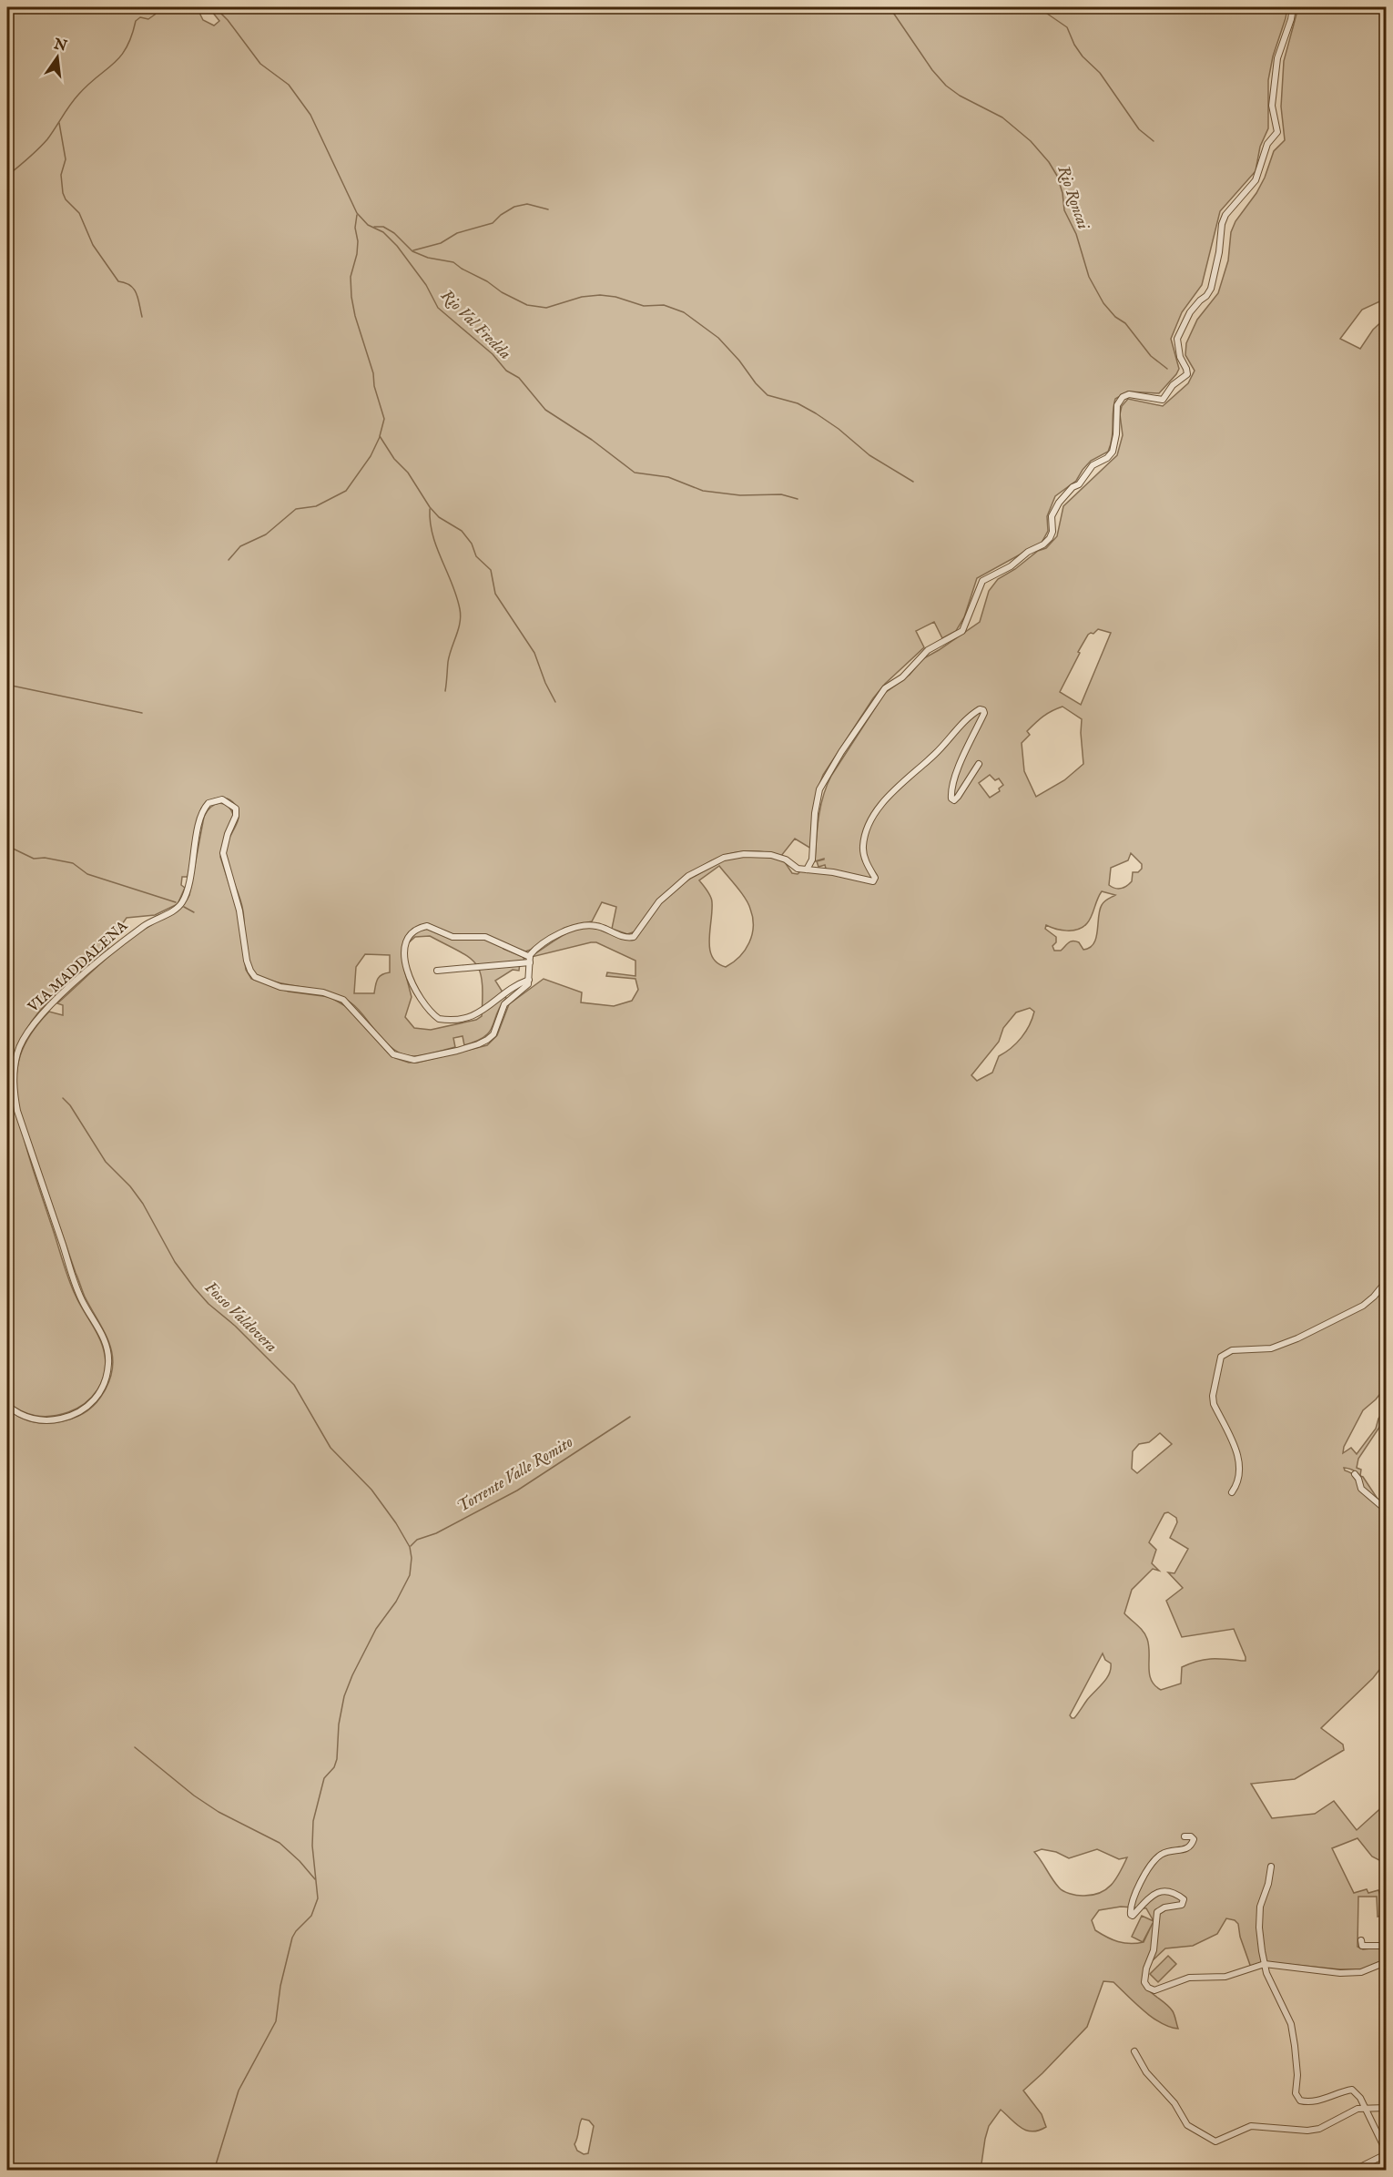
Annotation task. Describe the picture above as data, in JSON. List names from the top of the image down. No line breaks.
{"streets":{"street":["VIA MADDALENA"]},"water":["Rio Roncai","Rio Val Fredda","Fosso Valdovera","Torrente Valle Romito"],"north":"top"}
